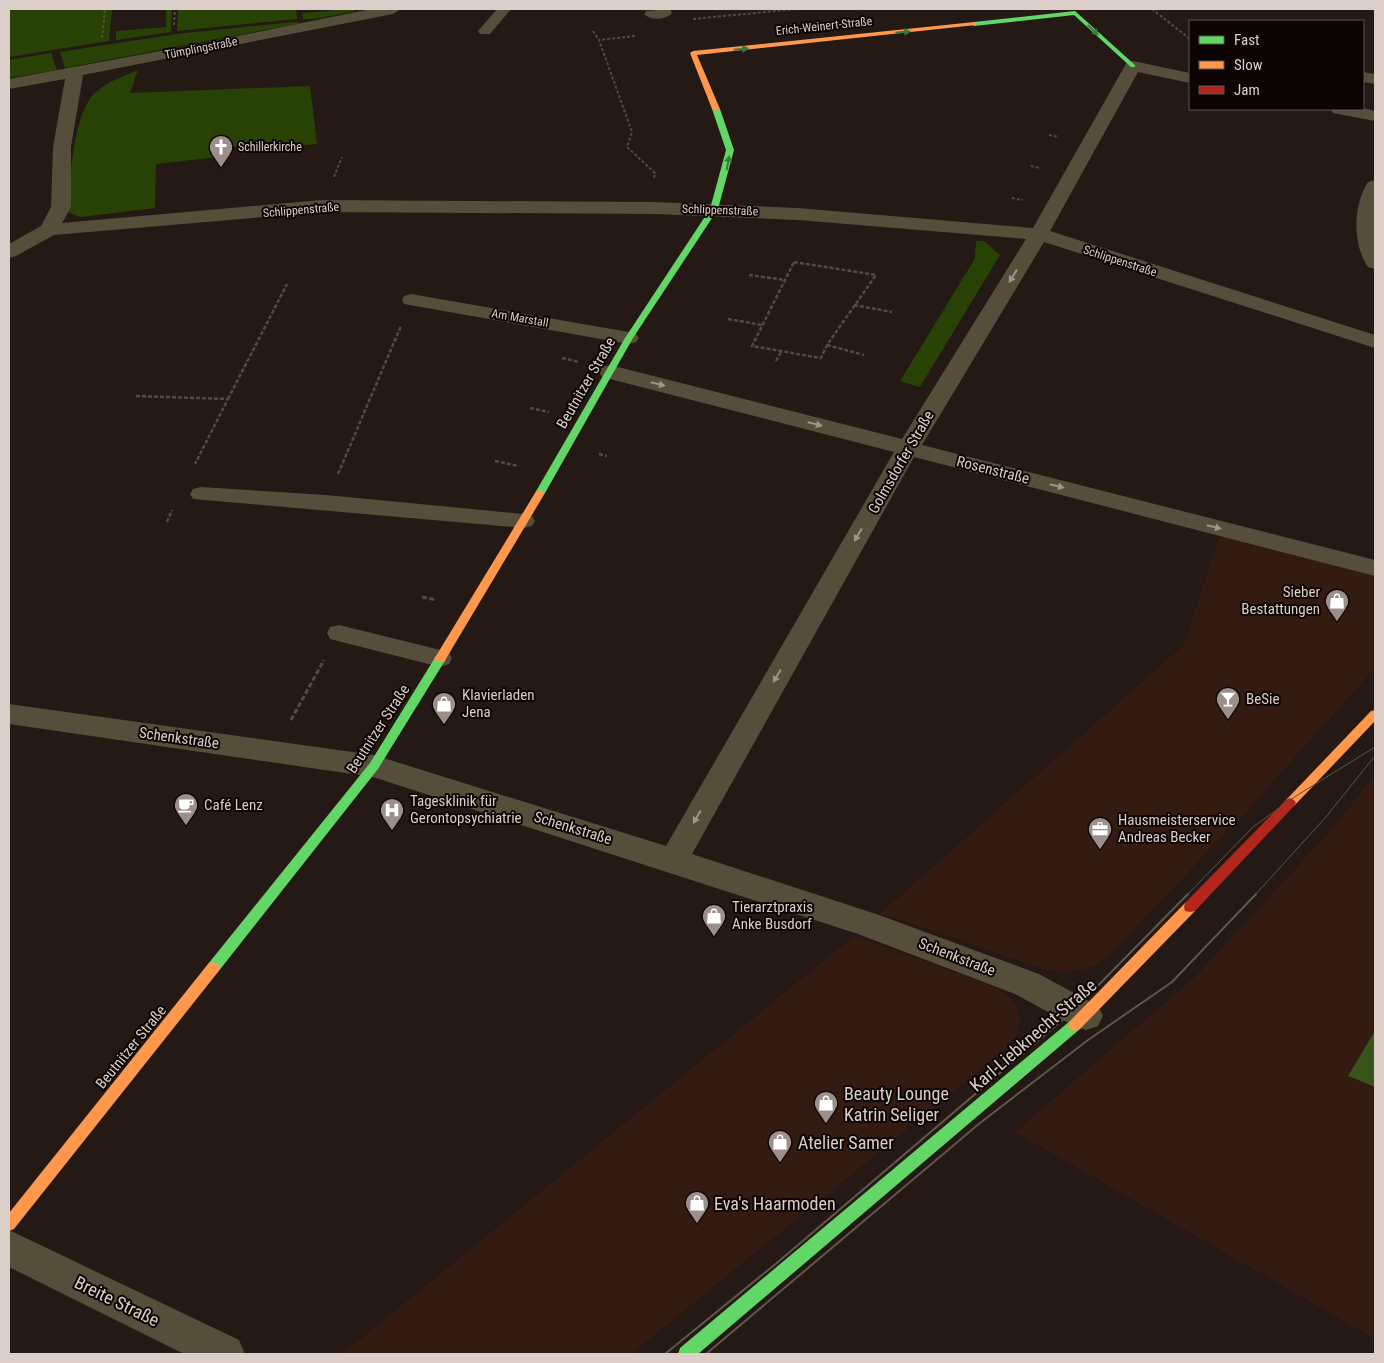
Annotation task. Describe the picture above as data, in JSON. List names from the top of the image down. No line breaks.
{"streets":{"street":["Erich-Weinert-Straße","Tümplingstraße","Schlippenstraße","Beutnitzer Straße","Golmsdorfer Straße","Rosenstraße","Schenkstraße","Karl-Liebknecht-Straße","Breite Straße"],"lane":["Am Marstall"]},"crossings":[["Erich-Weinert-Straße","Schlippenstraße"],["Erich-Weinert-Straße","Beutnitzer Straße"],["Erich-Weinert-Straße","Golmsdorfer Straße"],["Schlippenstraße","Beutnitzer Straße"],["Schlippenstraße","Golmsdorfer Straße"],["Am Marstall","Beutnitzer Straße"],["Beutnitzer Straße","Rosenstraße"],["Beutnitzer Straße","Schenkstraße"],["Golmsdorfer Straße","Rosenstraße"],["Golmsdorfer Straße","Schenkstraße"],["Schenkstraße","Karl-Liebknecht-Straße"]],"one_way":["Golmsdorfer Straße","Rosenstraße"],"places":{"church":["Schillerkirche"],"shop":["Sieber Bestattungen","Klavierladen Jena","Tierarztpraxis Anke Busdorf","Beauty Lounge Katrin Seliger","Atelier Samer","Eva's Haarmoden"],"bar":["BeSie"],"cafe":["Café Lenz"],"hospital":["Tagesklinik für Gerontopsychiatrie"],"office":["Hausmeisterservice Andreas Becker"]},"legend":["Fast","Slow","Jam"]}
